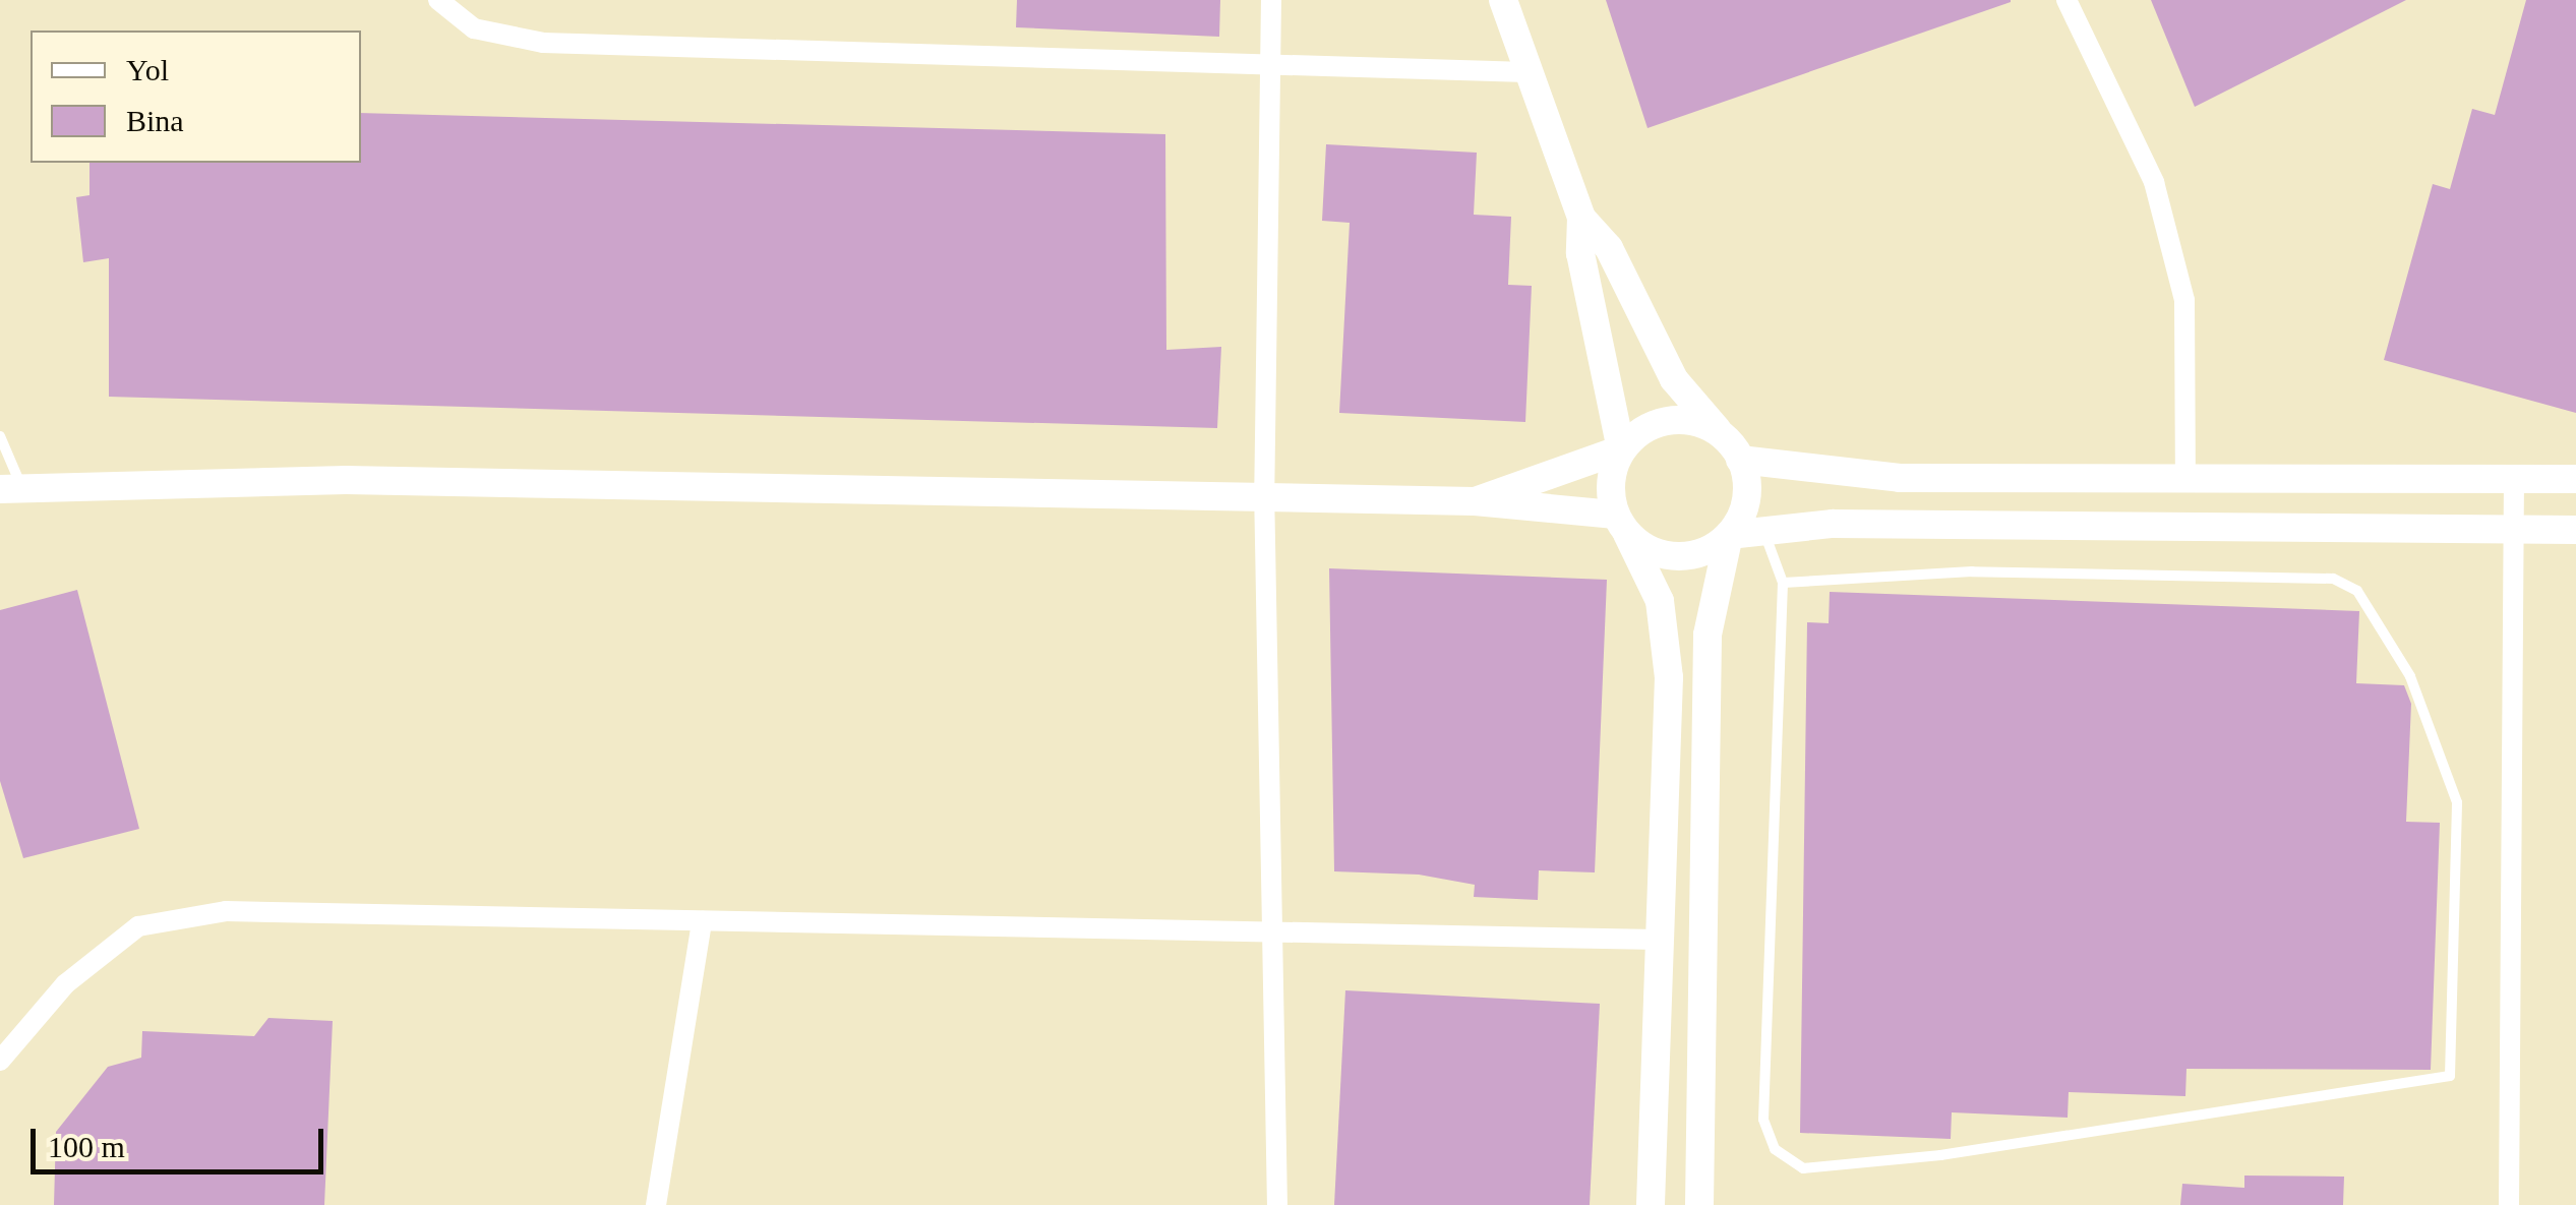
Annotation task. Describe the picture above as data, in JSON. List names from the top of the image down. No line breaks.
{"legend":["Yol","Bina"],"scale_bar":"100 m"}
